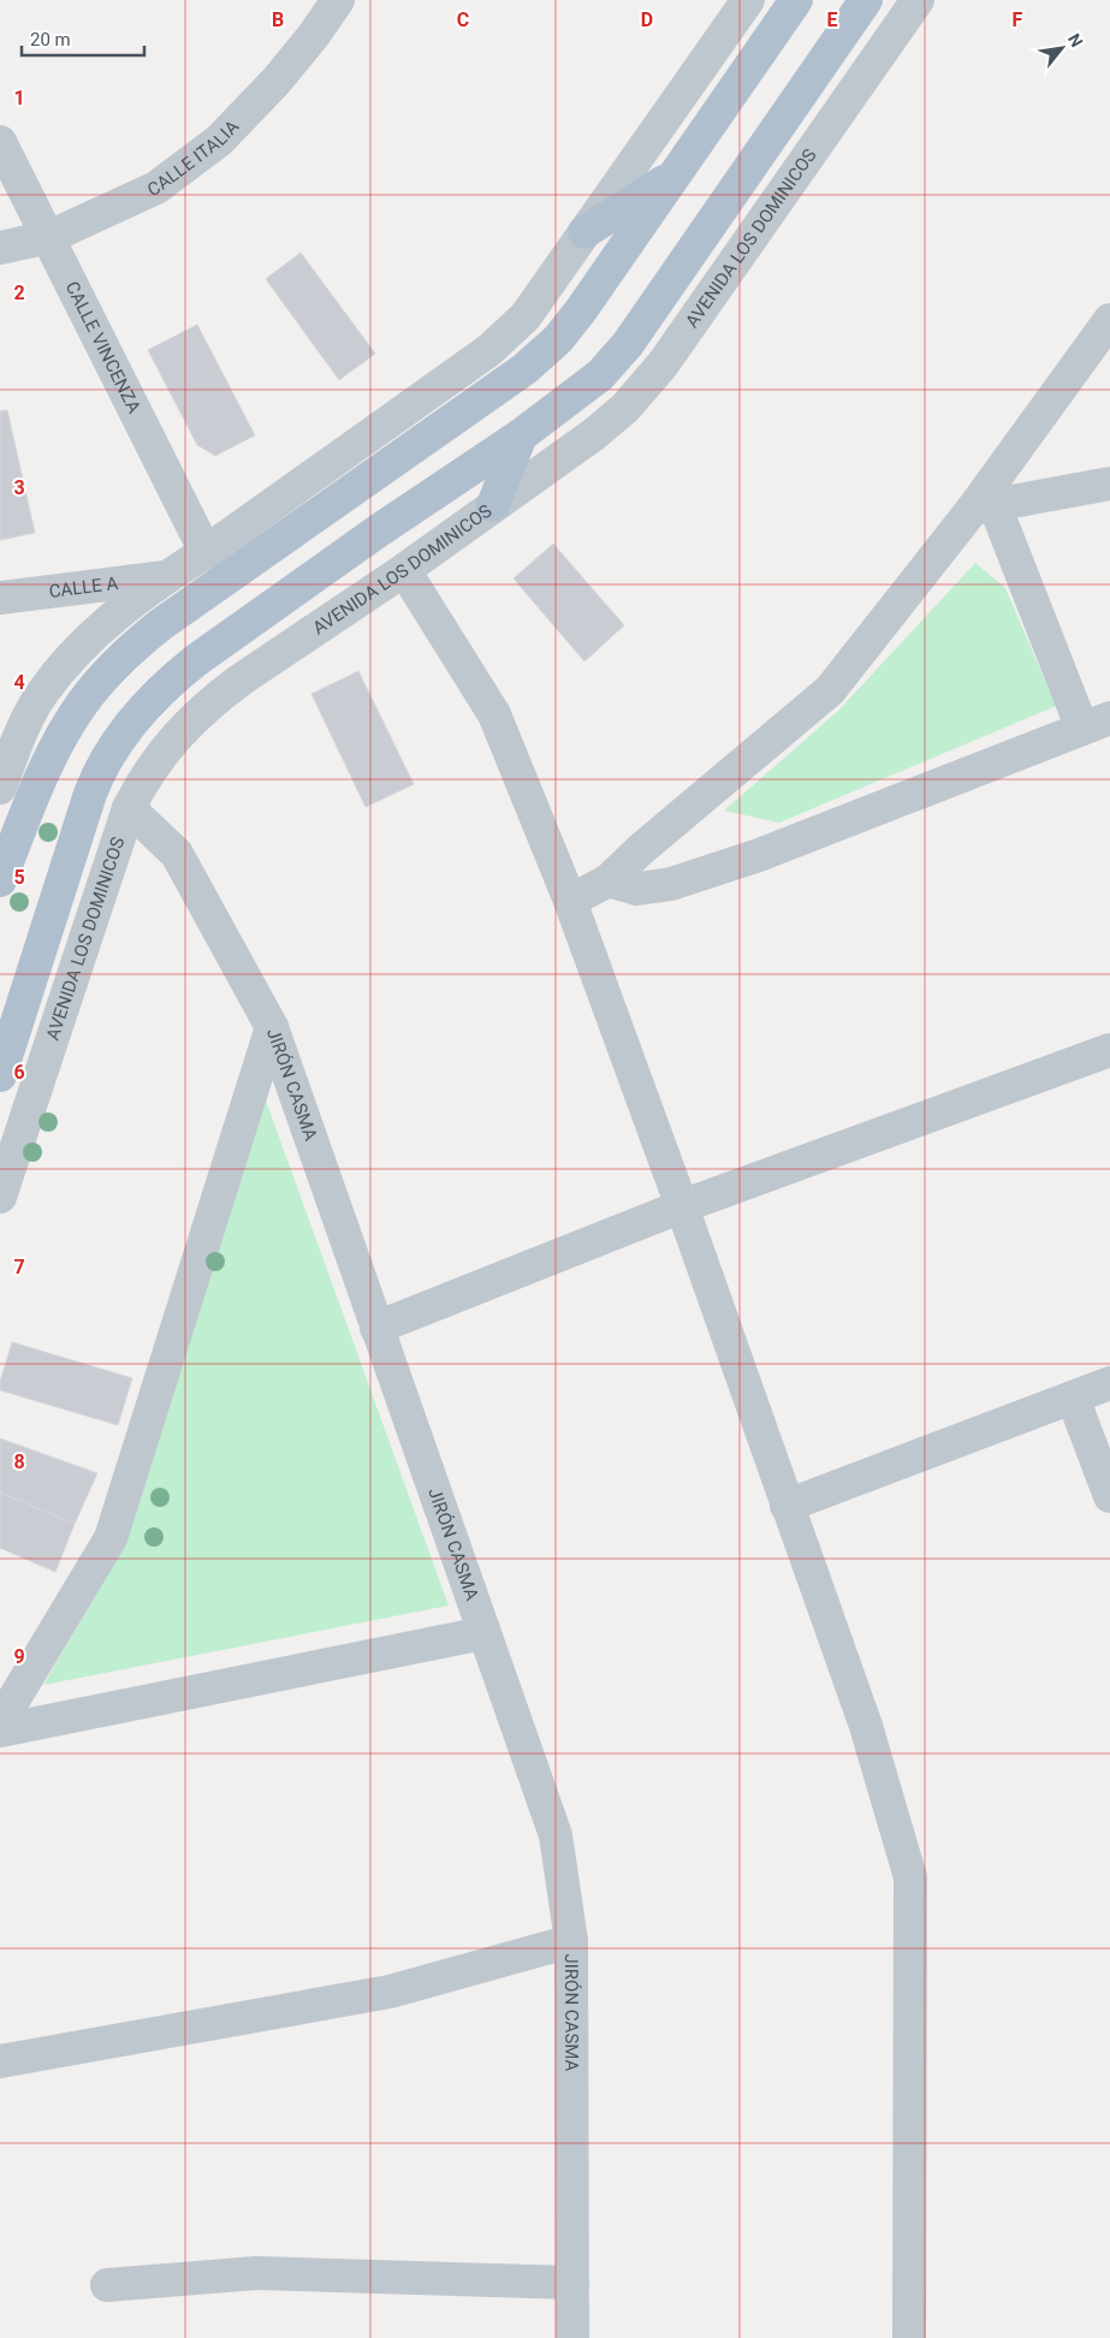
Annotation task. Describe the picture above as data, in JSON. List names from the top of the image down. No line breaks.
{"streets":{"street":["CALLE ITALIA","AVENIDA LOS DOMINICOS","CALLE VINCENZA","CALLE A","JIRÓN CASMA"]},"crossings":[["CALLE ITALIA","CALLE VINCENZA"],["AVENIDA LOS DOMINICOS","JIRÓN CASMA"]],"scale_bar":"20 m","north":"top right","grid":{"columns":["B","C","D","E","F"],"rows":["1","2","3","4","5","6","7","8","9"]}}
